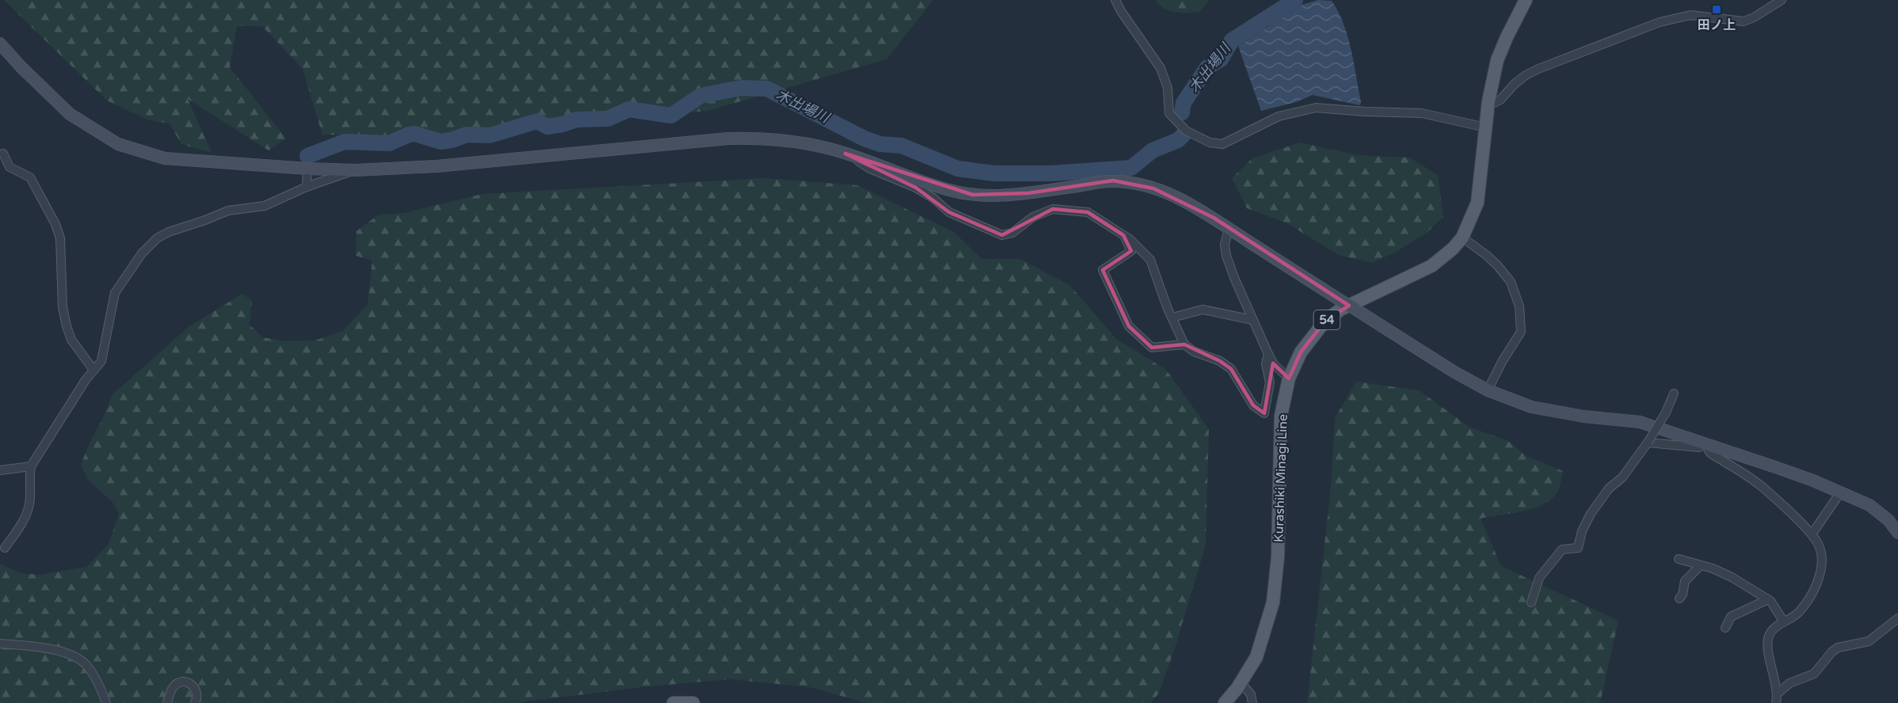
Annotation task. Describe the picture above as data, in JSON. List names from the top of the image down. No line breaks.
{"streets":{"main road":["54","Kurashiki Minagi Line"]},"water":["木出場川"],"places":{"transit":["田ノ上"]}}
